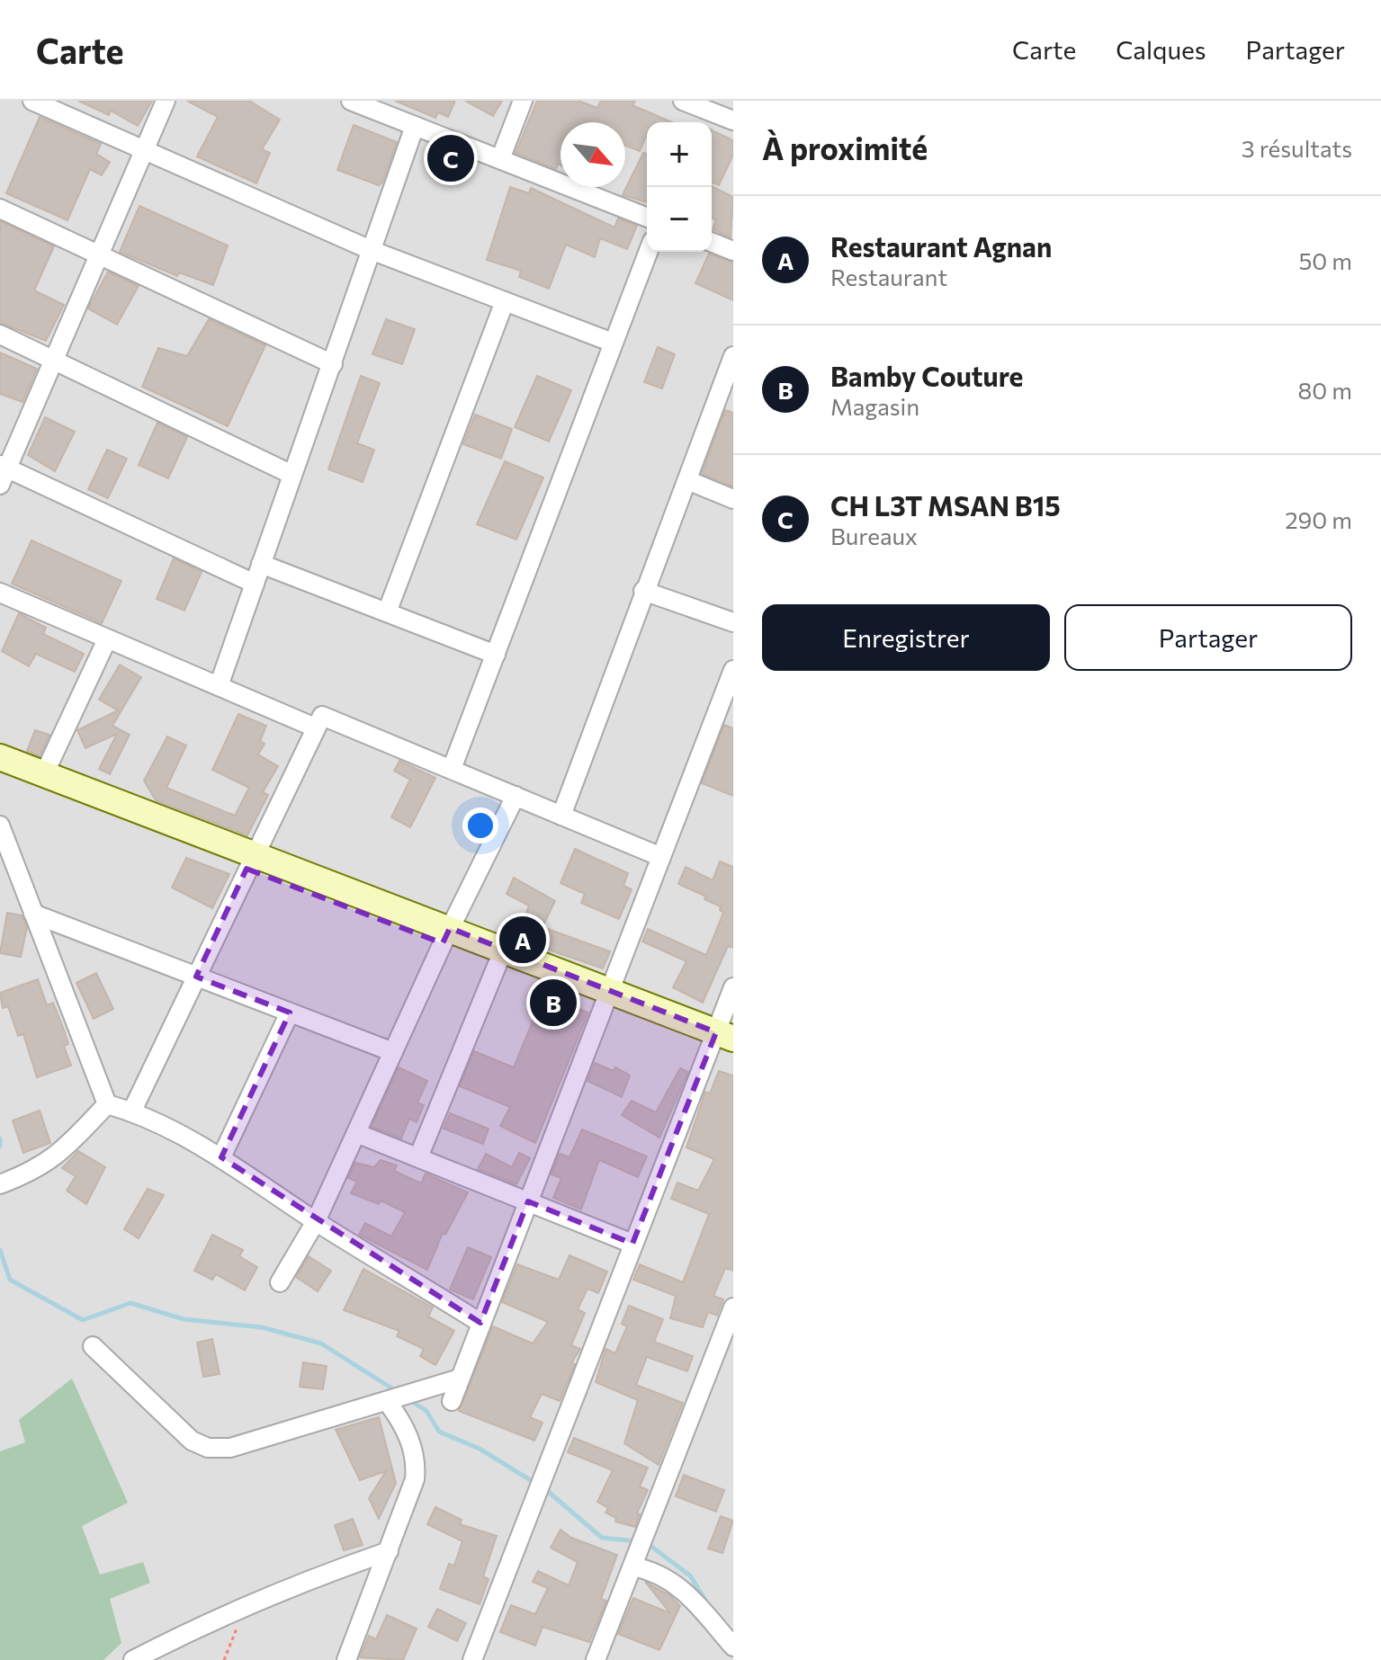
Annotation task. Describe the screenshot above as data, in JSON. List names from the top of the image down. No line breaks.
{"north":"bottom right","page":{"header":"Carte","nav":["Carte","Calques","Partager"],"heading":["À proximité","3 résultats"],"map_buttons":["+","−"],"pins":["C","A","B"],"list":[{"mark":"A","name":"Restaurant Agnan","note":"Restaurant","value":"50 m"},{"mark":"B","name":"Bamby Couture","note":"Magasin","value":"80 m"},{"mark":"C","name":"CH L3T MSAN B15","note":"Bureaux","value":"290 m"}],"buttons":["Enregistrer","Partager"]}}
